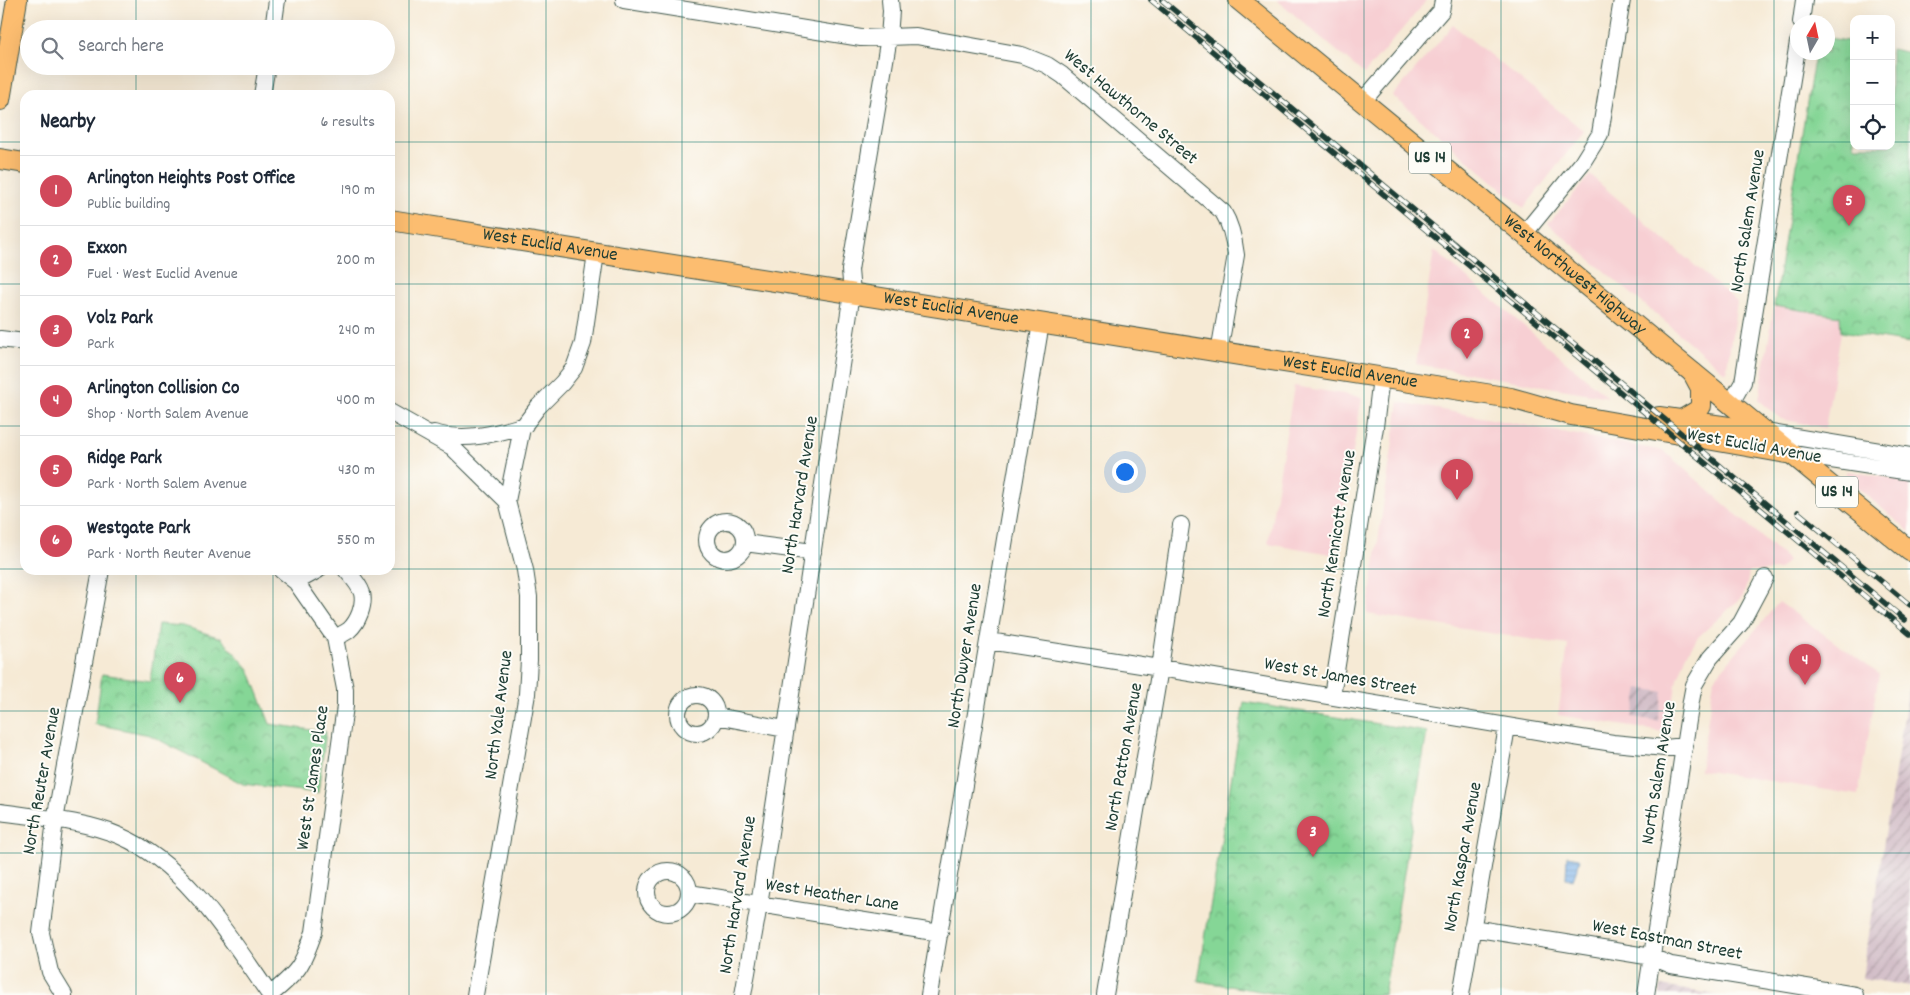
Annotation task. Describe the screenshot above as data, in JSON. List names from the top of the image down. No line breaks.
{"streets":{"main road":["US 14","West Euclid Avenue","West Northwest Highway"],"street":["West Hawthorne Street","North Salem Avenue","North Harvard Avenue","North Kennicott Avenue","North Dwyer Avenue","West St James Street","North Yale Avenue","North Patton Avenue","West St James Place","North Reuter Avenue","North Kaspar Avenue","West Heather Lane","West Eastman Street"]},"crossings":[["West Hawthorne Street","West Euclid Avenue"],["West Hawthorne Street","North Harvard Avenue"],["North Salem Avenue","West Northwest Highway"],["North Salem Avenue","West St James Street"],["North Salem Avenue","West Eastman Street"],["West Euclid Avenue","West Northwest Highway"],["West Euclid Avenue","North Harvard Avenue"],["West Euclid Avenue","North Kennicott Avenue"],["West Euclid Avenue","North Dwyer Avenue"],["West Euclid Avenue","North Yale Avenue"],["North Harvard Avenue","West Heather Lane"],["North Kennicott Avenue","West St James Street"],["North Dwyer Avenue","West St James Street"],["North Dwyer Avenue","West Heather Lane"],["West St James Street","North Patton Avenue"],["West St James Street","North Kaspar Avenue"],["North Kaspar Avenue","West Eastman Street"]],"north":"top","page":{"map_buttons":["+","−"],"search":"Search here","heading":["Nearby","6 results"],"list":[{"mark":"1","name":"Arlington Heights Post Office","note":"Public building","value":"190 m"},{"mark":"2","name":"Exxon","note":"Fuel · West Euclid Avenue","value":"200 m"},{"mark":"3","name":"Volz Park","note":"Park","value":"240 m"},{"mark":"4","name":"Arlington Collision Co","note":"Shop · North Salem Avenue","value":"400 m"},{"mark":"5","name":"Ridge Park","note":"Park · North Salem Avenue","value":"430 m"},{"mark":"6","name":"Westgate Park","note":"Park · North Reuter Avenue","value":"550 m"}],"pins":["5","2","1","4","6","3"]}}
